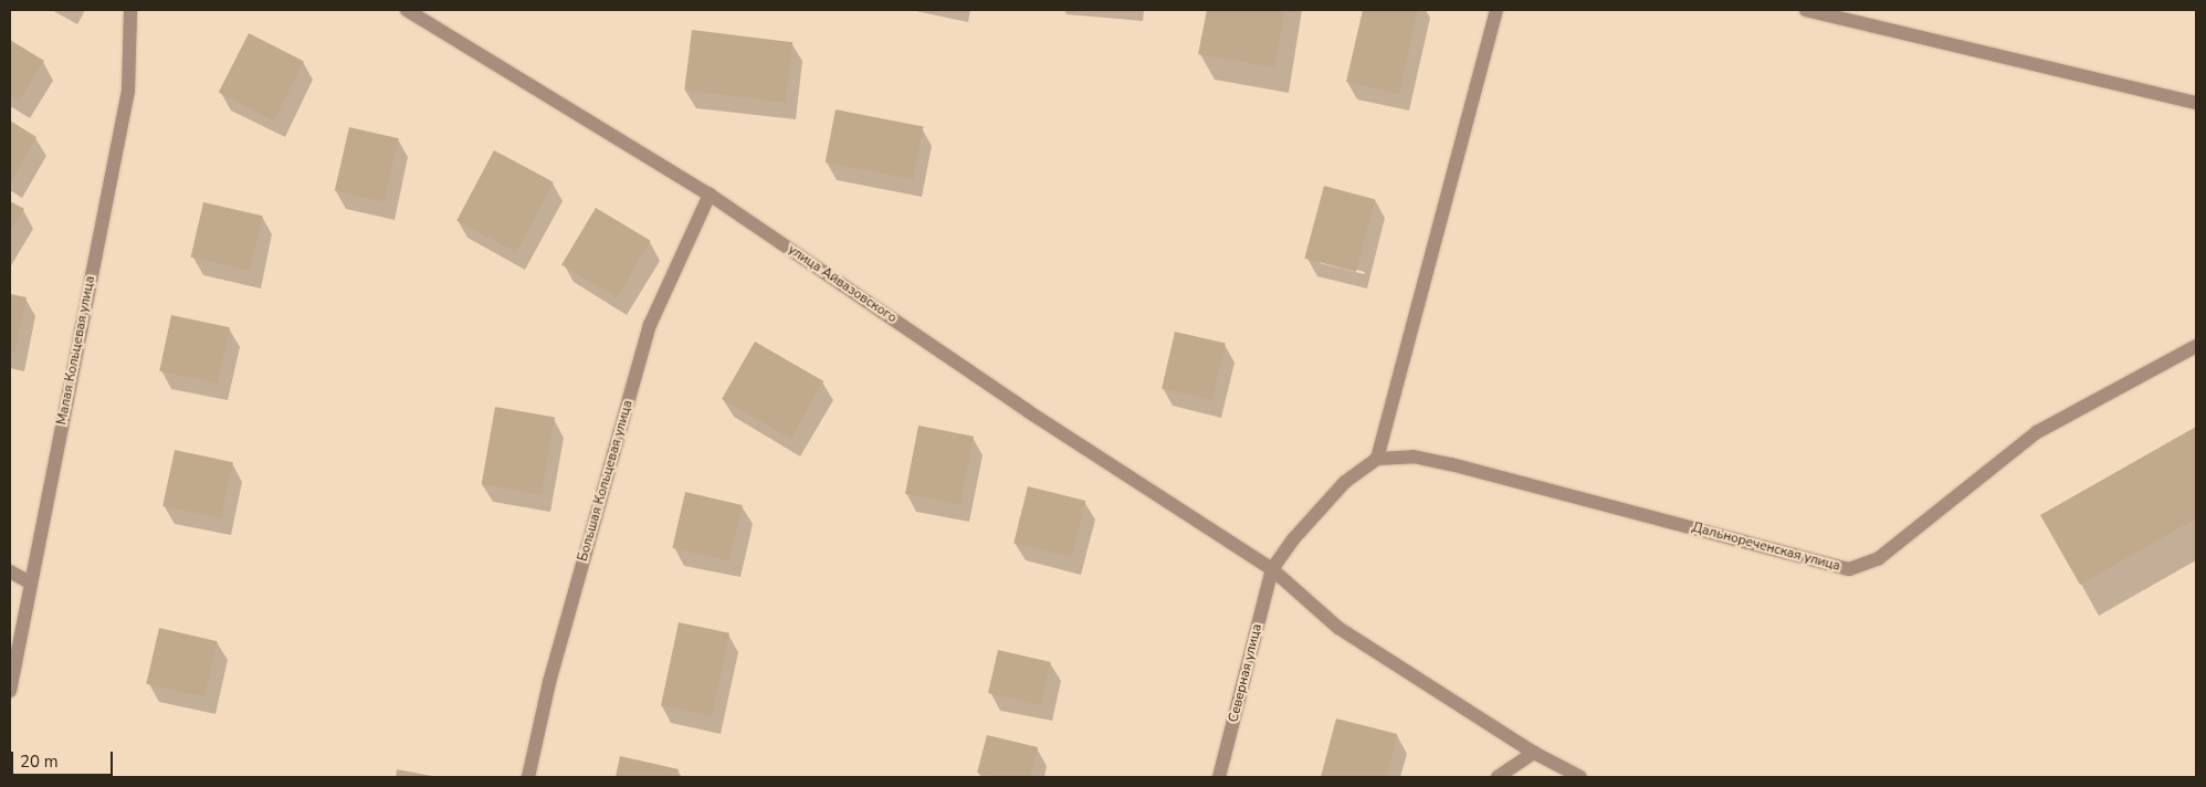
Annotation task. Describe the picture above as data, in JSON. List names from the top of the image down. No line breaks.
{"streets":{"street":["улица Айвазовского","Малая Кольцевая улица","Большая Кольцевая улица","Дальнореченская улица","Северная улица"]},"crossings":[["улица Айвазовского","Большая Кольцевая улица"],["улица Айвазовского","Северная улица"]],"scale_bar":"20 m"}
